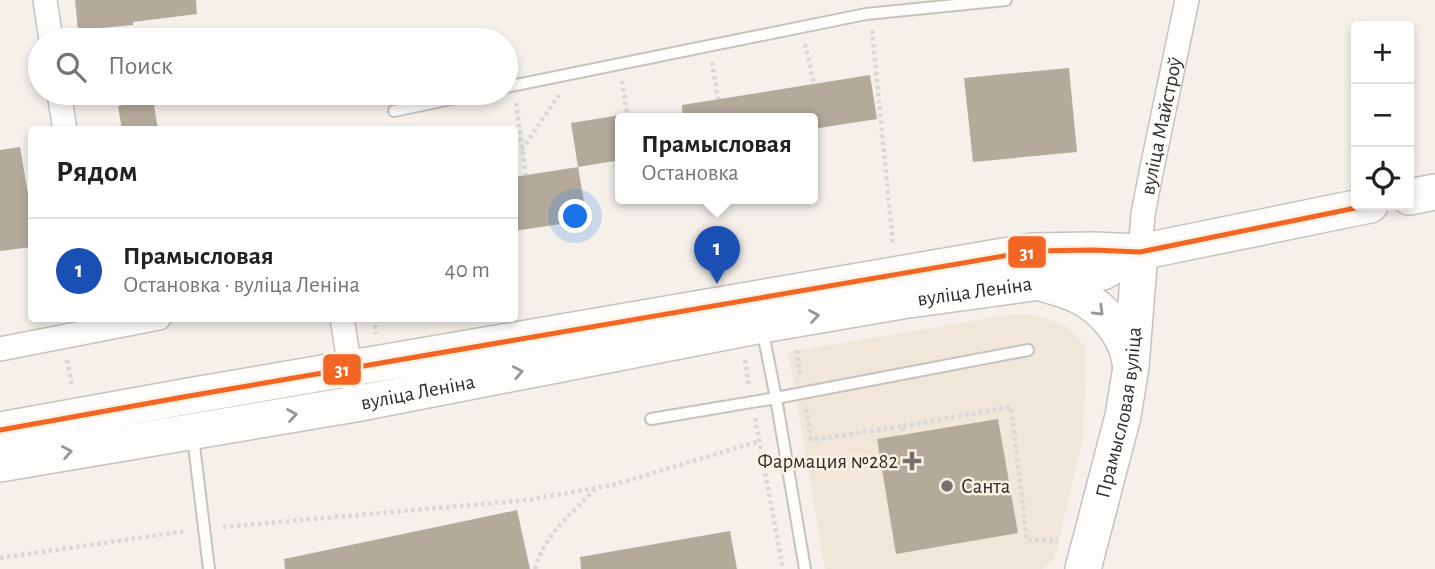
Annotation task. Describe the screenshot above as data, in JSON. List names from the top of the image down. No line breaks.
{"streets":{"main road":["вуліца Леніна","Прамысловая вуліца"],"street":["вуліца Майстроў"]},"crossings":[["вуліца Майстроў","вуліца Леніна"],["вуліца Майстроў","Прамысловая вуліца"],["вуліца Леніна","Прамысловая вуліца"]],"places":{"health":["Фармация №282"],"other":["Санта"]},"lines":["transit line 31"],"page":{"map_buttons":["+","−"],"search":"Поиск","popup":["Прамысловая","Остановка"],"heading":"Рядом","list":[{"mark":"1","name":"Прамысловая","note":"Остановка · вуліца Леніна","value":"40 m"}],"pins":"1"}}
